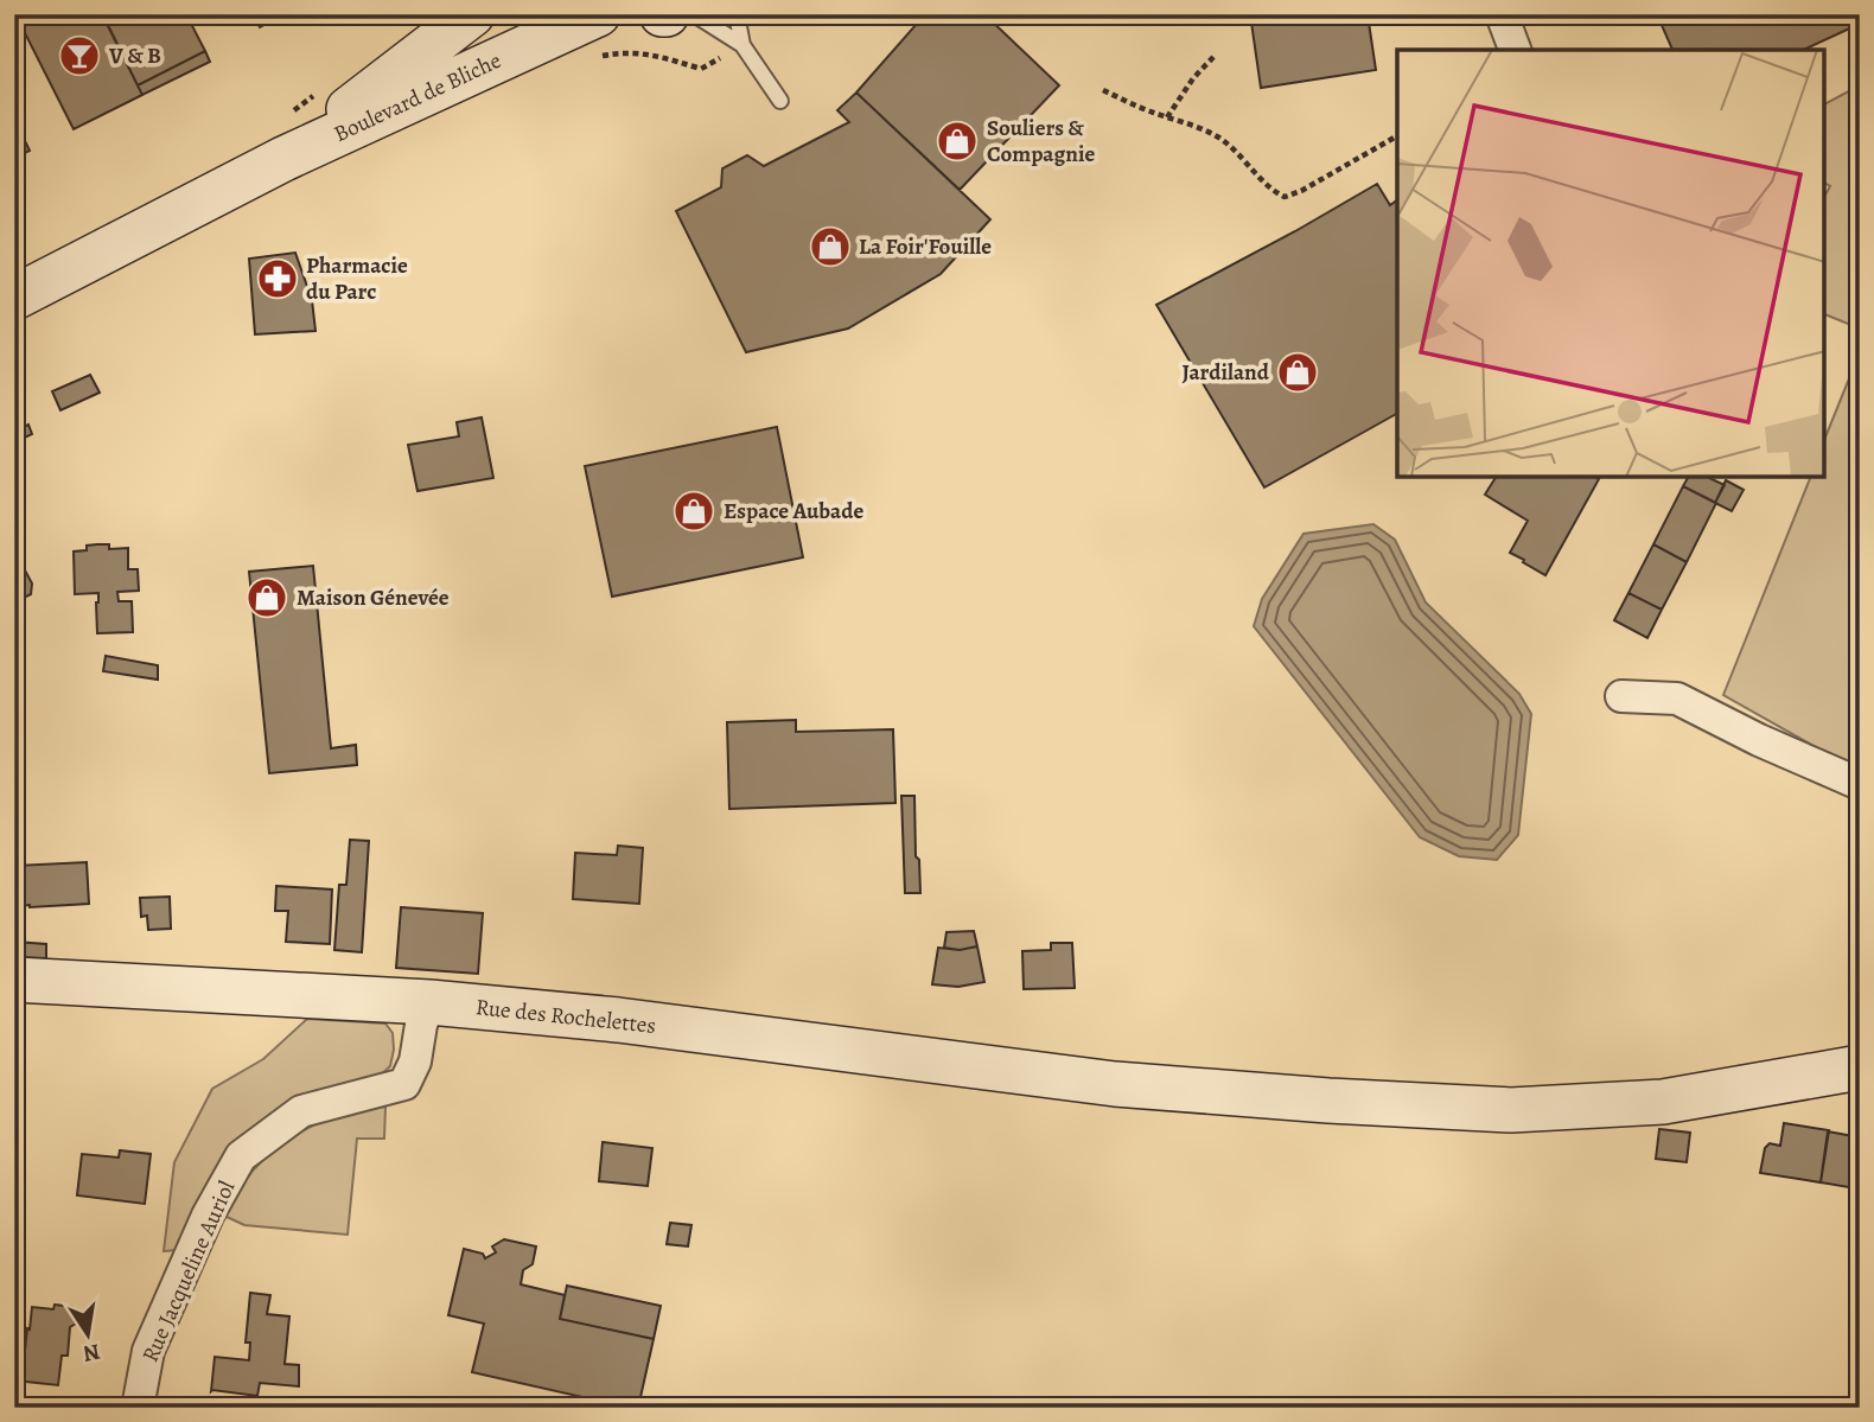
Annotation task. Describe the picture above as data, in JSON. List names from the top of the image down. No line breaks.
{"streets":{"street":["Boulevard de Bliche","Rue des Rochelettes","Rue Jacqueline Auriol"]},"crossings":[["Rue des Rochelettes","Rue Jacqueline Auriol"]],"places":{"bar":["V & B"],"shop":["Souliers & Compagnie","La Foir'Fouille","Jardiland","Espace Aubade","Maison Génevée"],"pharmacy":["Pharmacie du Parc"]},"north":"bottom"}
